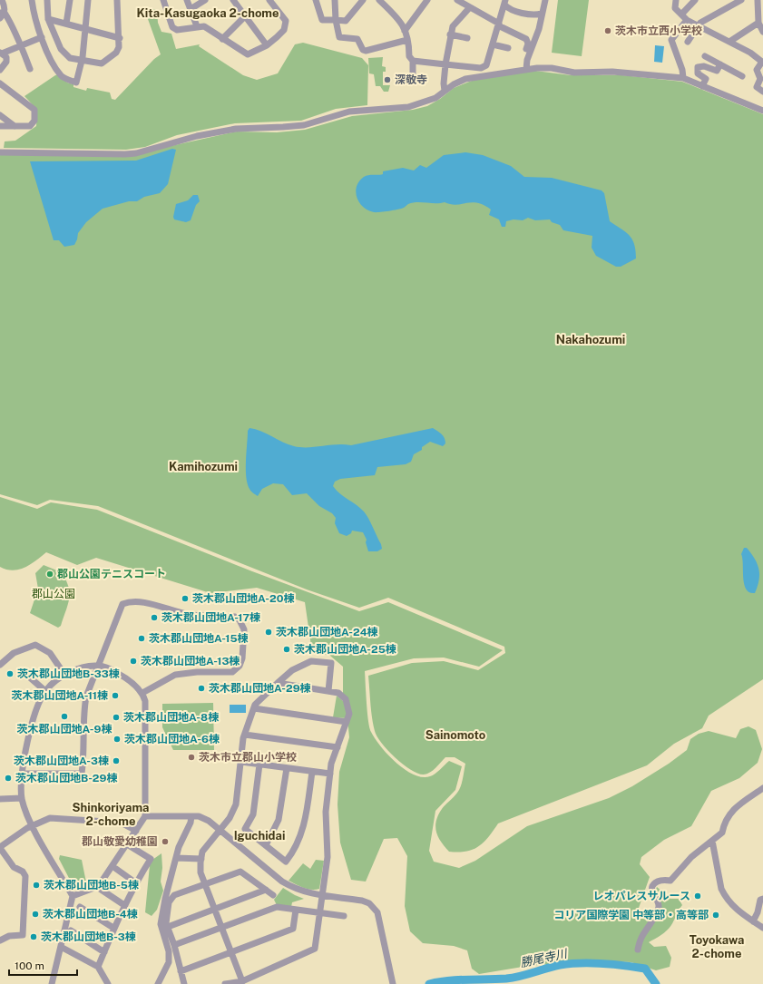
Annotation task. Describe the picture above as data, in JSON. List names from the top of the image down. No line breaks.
{"districts":["Kita-Kasugaoka 2-chome","Nakahozumi","Kamihozumi","Sainomoto","Shinkoriyama 2-chome","Iguchidai","Toyokawa 2-chome"],"water":["勝尾寺川"],"parks":["郡山公園"],"places":["茨木市立西小学校","深敬寺","郡山公園テニスコート","茨木郡山団地A-20棟","茨木郡山団地A-17棟","茨木郡山団地A-24棟","茨木郡山団地A-15棟","茨木郡山団地A-25棟","茨木郡山団地A-13棟","茨木郡山団地B-33棟","茨木郡山団地A-29棟","茨木郡山団地A-11棟","茨木郡山団地A-9棟","茨木郡山団地A-8棟","茨木郡山団地A-6棟","茨木市立郡山小学校","茨木郡山団地A-3棟","茨木郡山団地B-29棟","郡山敬愛幼稚園","茨木郡山団地B-5棟","レオパレスサルース","茨木郡山団地B-4棟","コリア国際学園 中等部・高等部","茨木郡山団地B-3棟"],"scale_bar":"100 m"}
